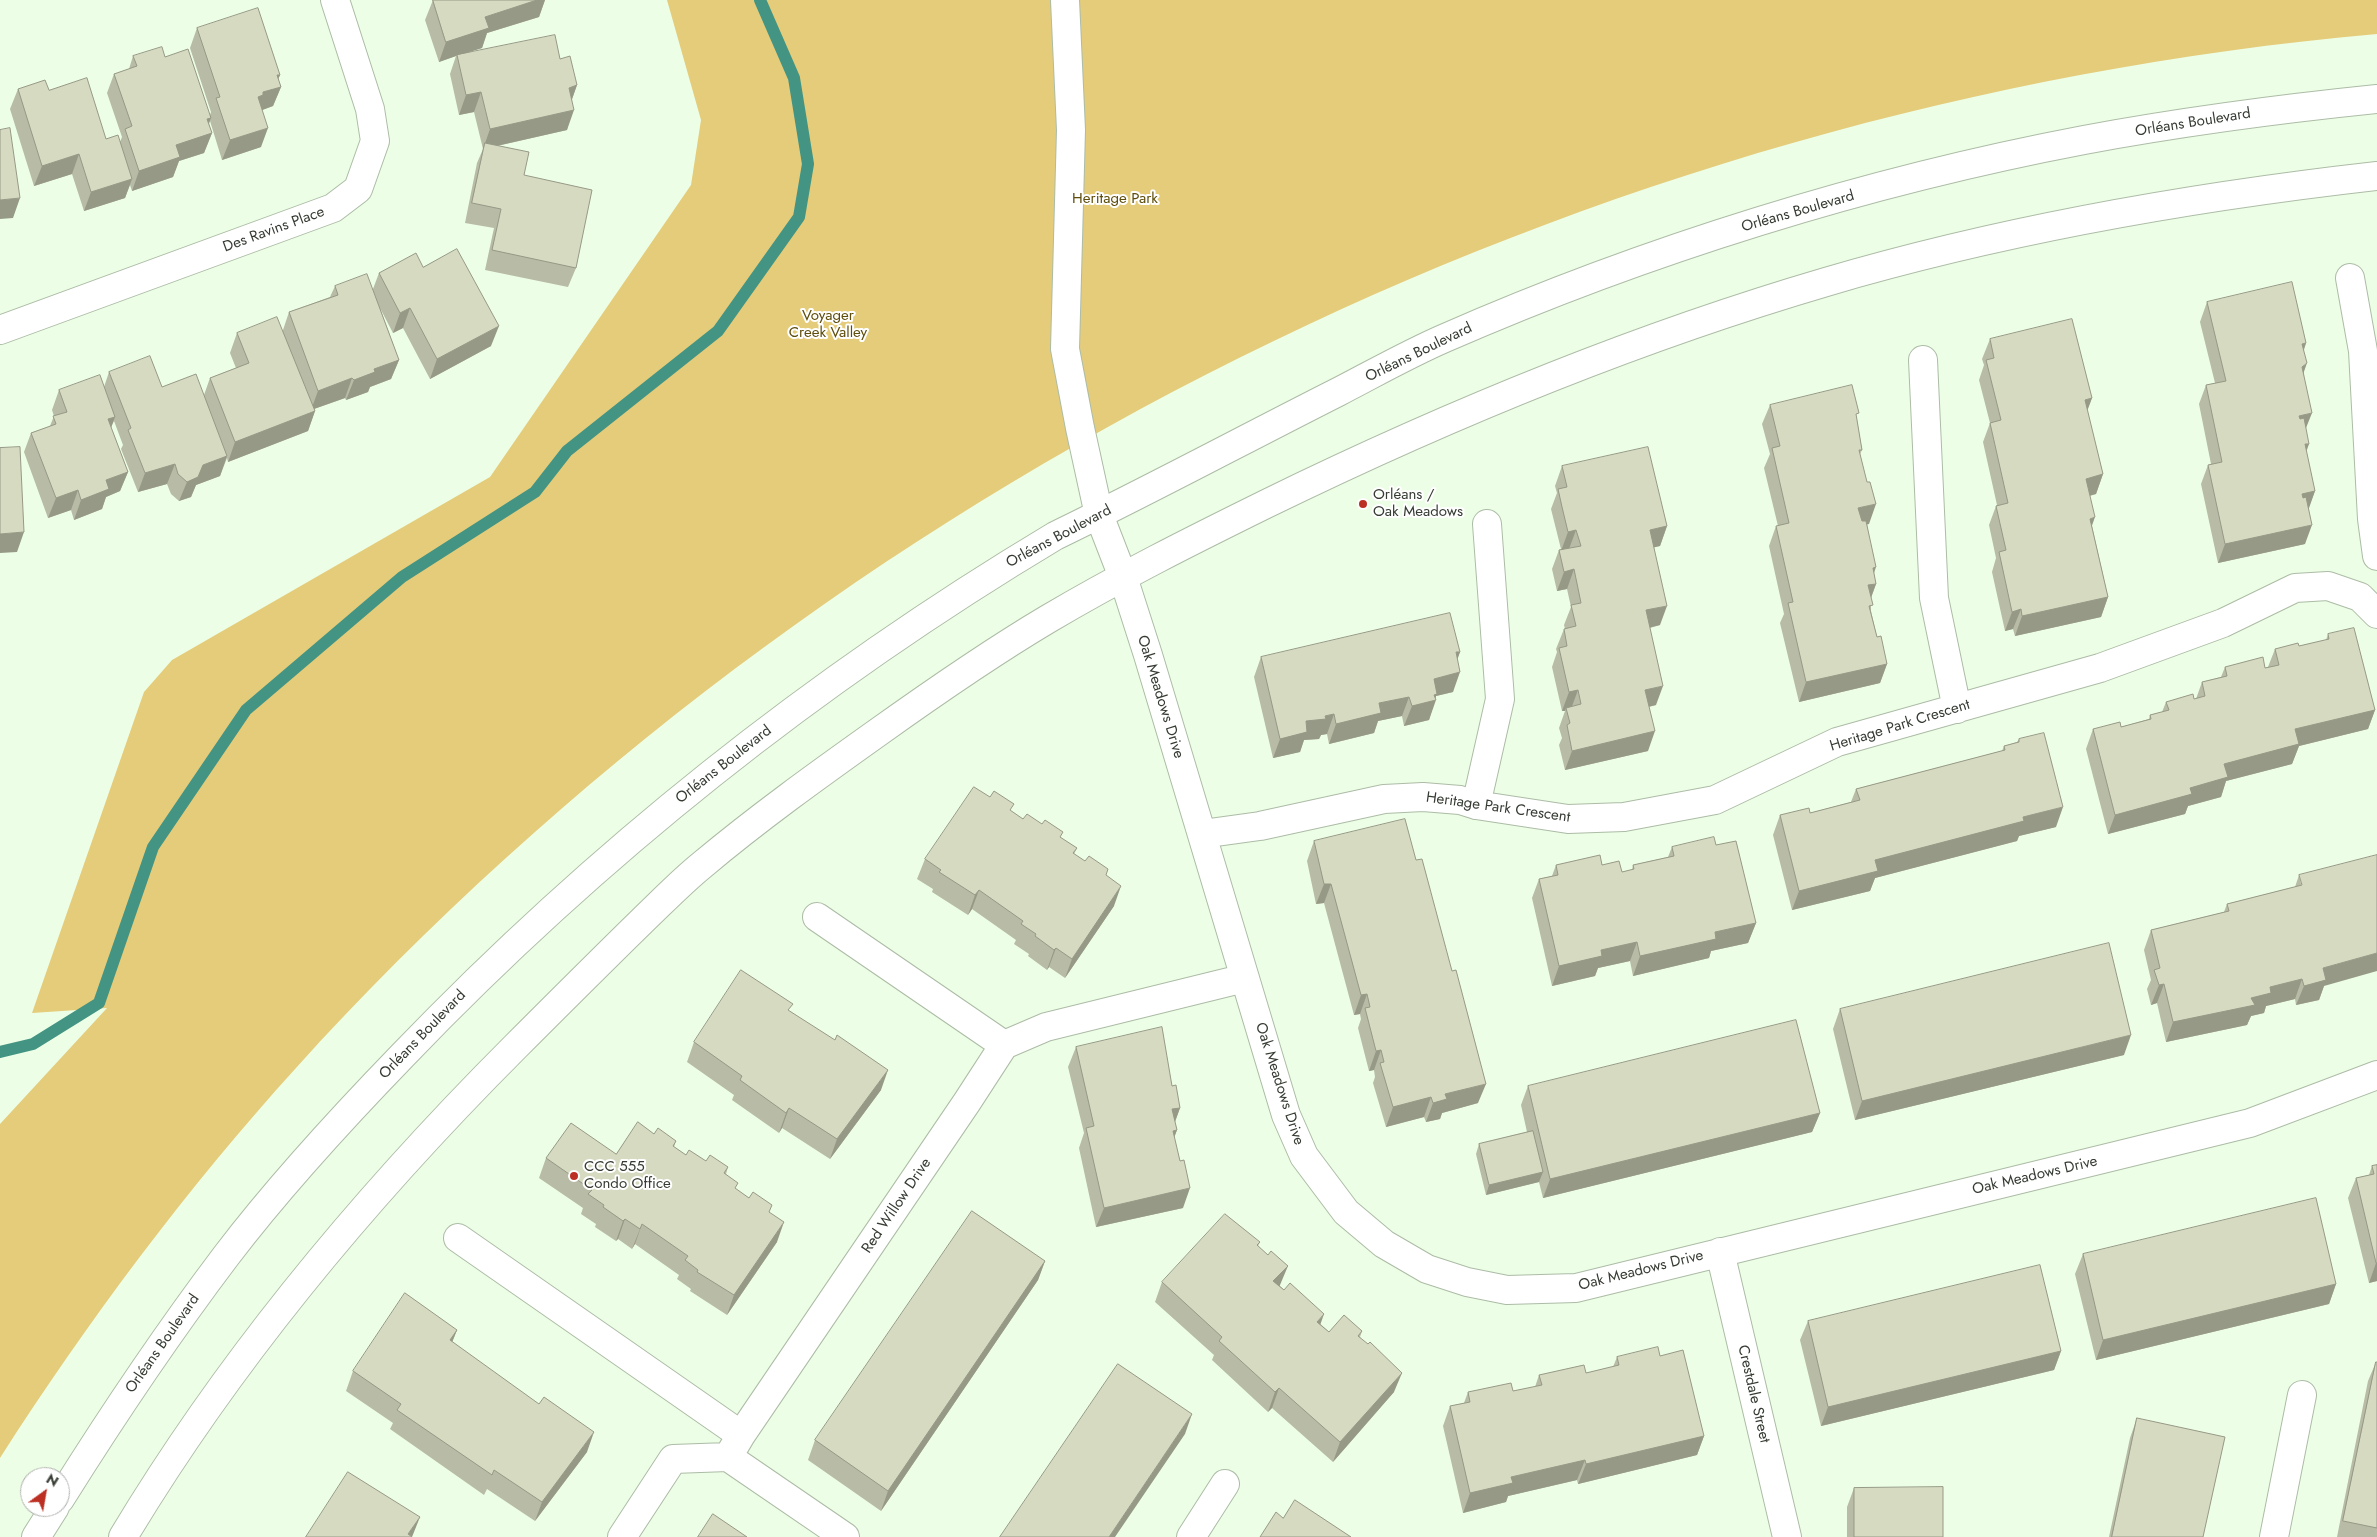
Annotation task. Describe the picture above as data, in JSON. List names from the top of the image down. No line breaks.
{"streets":{"main road":["Orléans Boulevard","Des Ravins Place","Oak Meadows Drive","Heritage Park Crescent","Red Willow Drive","Crestdale Street"]},"crossings":[["Orléans Boulevard","Oak Meadows Drive"],["Oak Meadows Drive","Heritage Park Crescent"],["Oak Meadows Drive","Crestdale Street"]],"parks":["Heritage Park","Voyager Creek Valley"],"places":["Orléans / Oak Meadows","CCC 555 Condo Office"],"north":"top right"}
